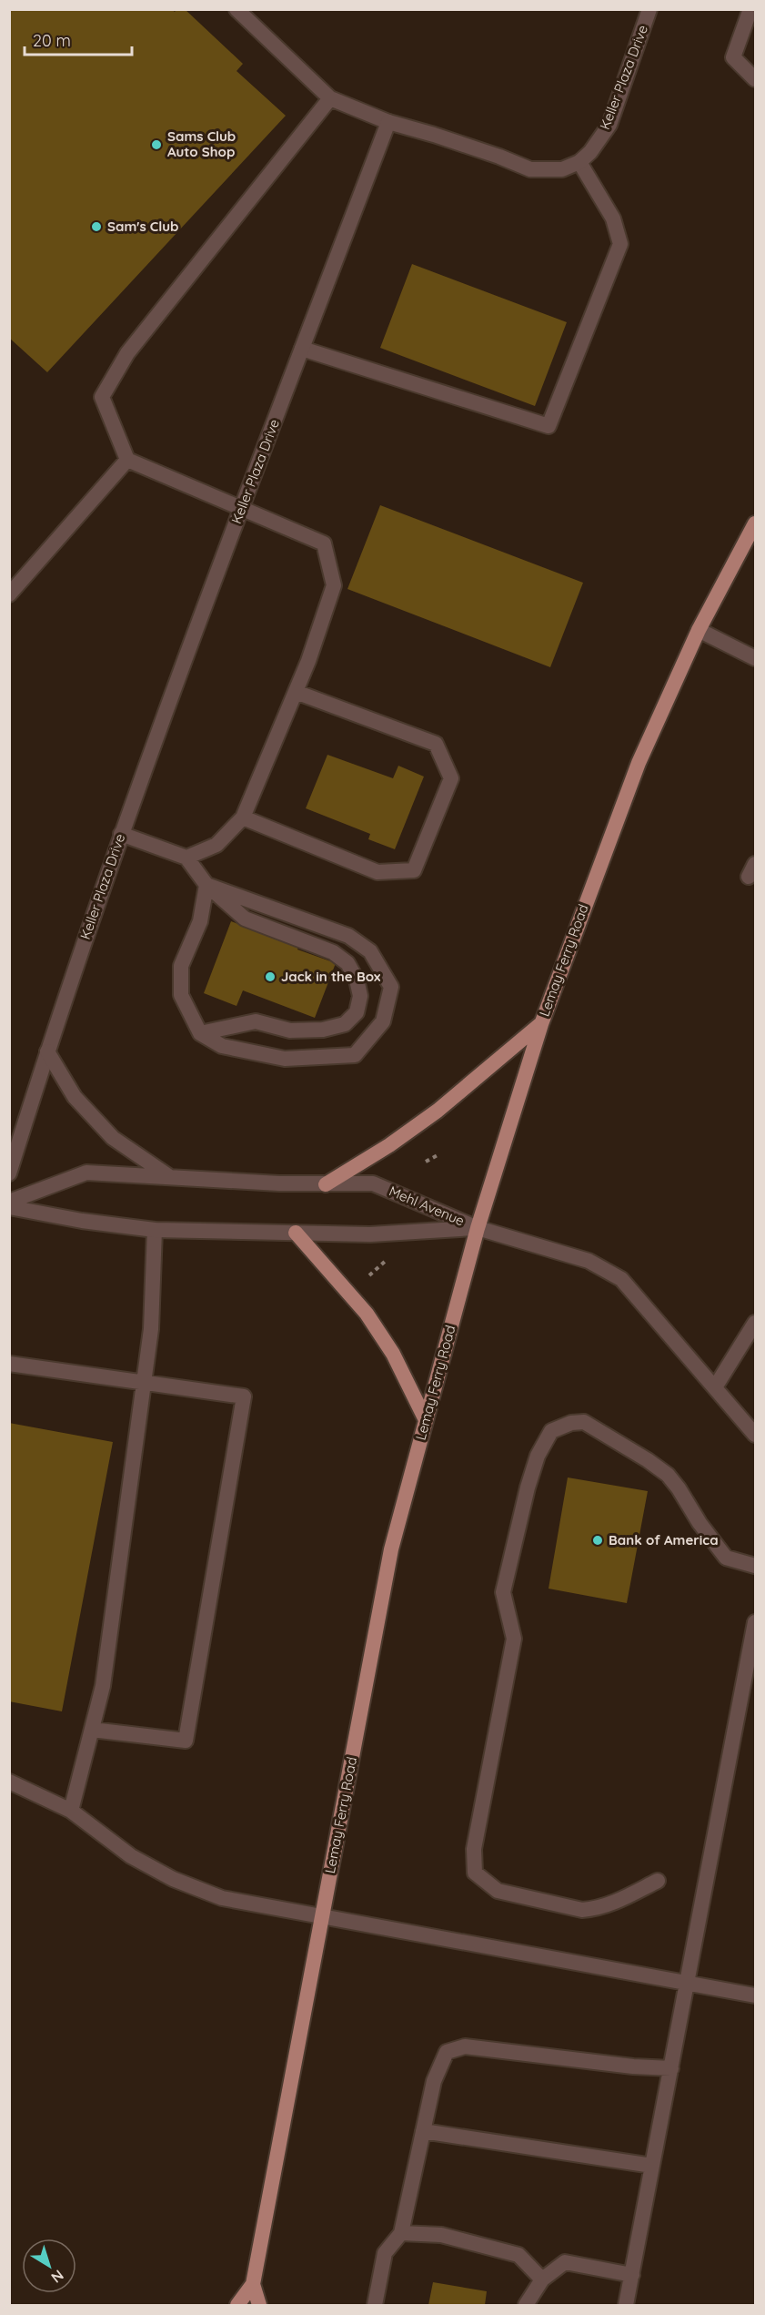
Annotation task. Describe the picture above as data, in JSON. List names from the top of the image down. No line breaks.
{"streets":{"main road":["Lemay Ferry Road"],"street":["Keller Plaza Drive","Mehl Avenue"]},"crossings":[["Lemay Ferry Road","Mehl Avenue"]],"places":["Sams Club Auto Shop","Sam's Club","Jack in the Box","Bank of America"],"scale_bar":"20 m","north":"bottom right"}
